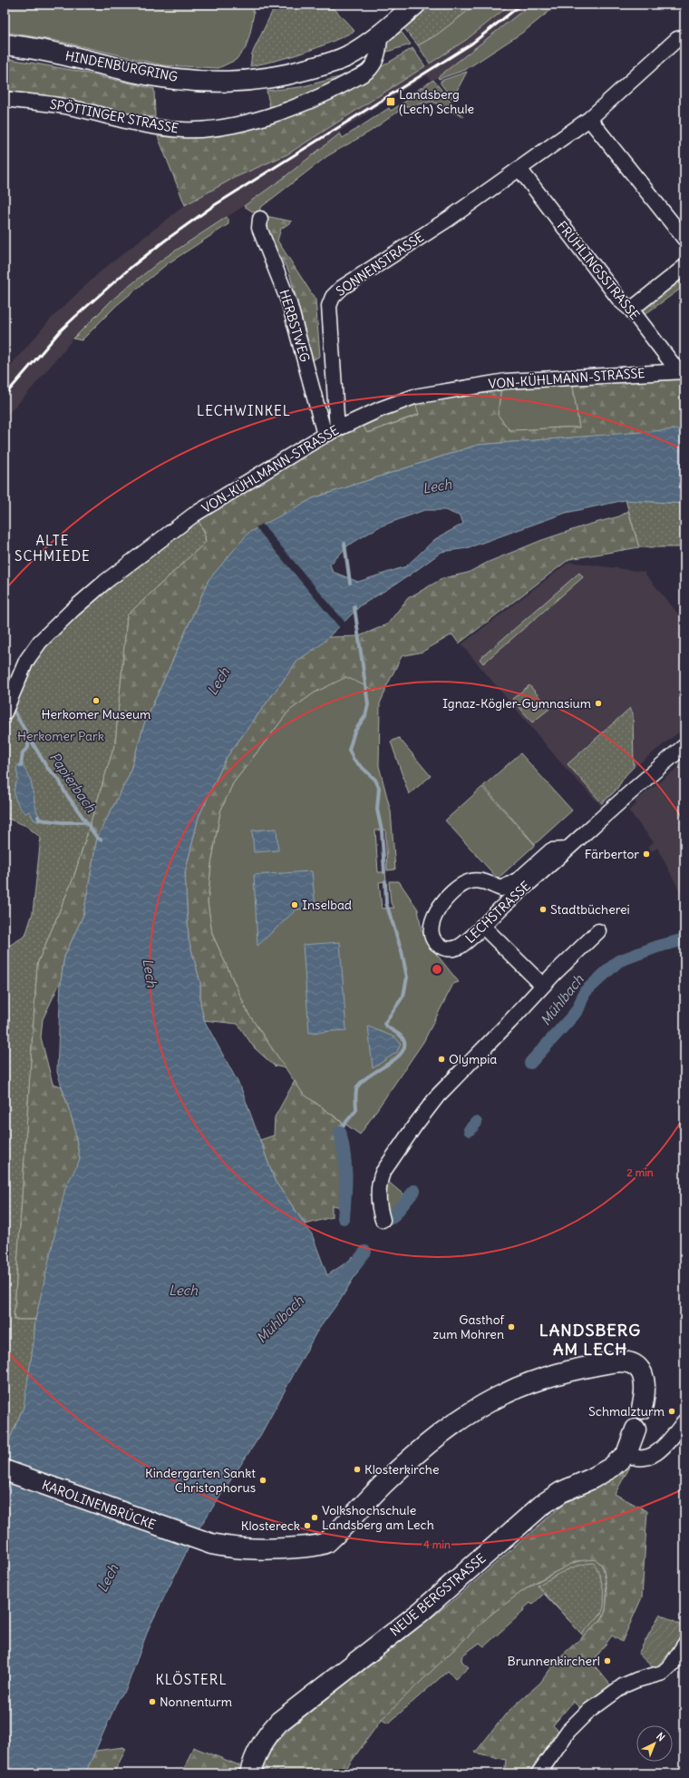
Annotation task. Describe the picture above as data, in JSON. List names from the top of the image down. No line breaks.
{"streets":{"main road":["HINDENBURGRING","KAROLINENBRÜCKE","NEUE BERGSTRASSE"],"street":["SPÖTTINGER STRASSE","SONNENSTRASSE","FRÜHLINGSSTRASSE","HERBSTWEG","VON-KÜHLMANN-STRASSE","LECHSTRASSE"]},"crossings":[["HINDENBURGRING","SPÖTTINGER STRASSE"],["SONNENSTRASSE","FRÜHLINGSSTRASSE"],["SONNENSTRASSE","HERBSTWEG"],["SONNENSTRASSE","VON-KÜHLMANN-STRASSE"],["FRÜHLINGSSTRASSE","VON-KÜHLMANN-STRASSE"],["HERBSTWEG","VON-KÜHLMANN-STRASSE"]],"districts":["LECHWINKEL","ALTE SCHMIEDE","LANDSBERG AM LECH","KLÖSTERL"],"water":["Lech","Papierbach","Mühlbach"],"parks":["Herkomer Park"],"places":{"transit":["Landsberg (Lech) Schule"],"other":["Herkomer Museum","Ignaz-Kögler-Gymnasium","Färbertor","Inselbad","Stadtbücherei","Olympia","Gasthof zum Mohren","Schmalzturm","Klosterkirche","Kindergarten Sankt Christophorus","Volkshochschule Landsberg am Lech","Klostereck","Brunnenkircherl","Nonnenturm"]},"north":"top right","rings":["2 min","4 min"]}
